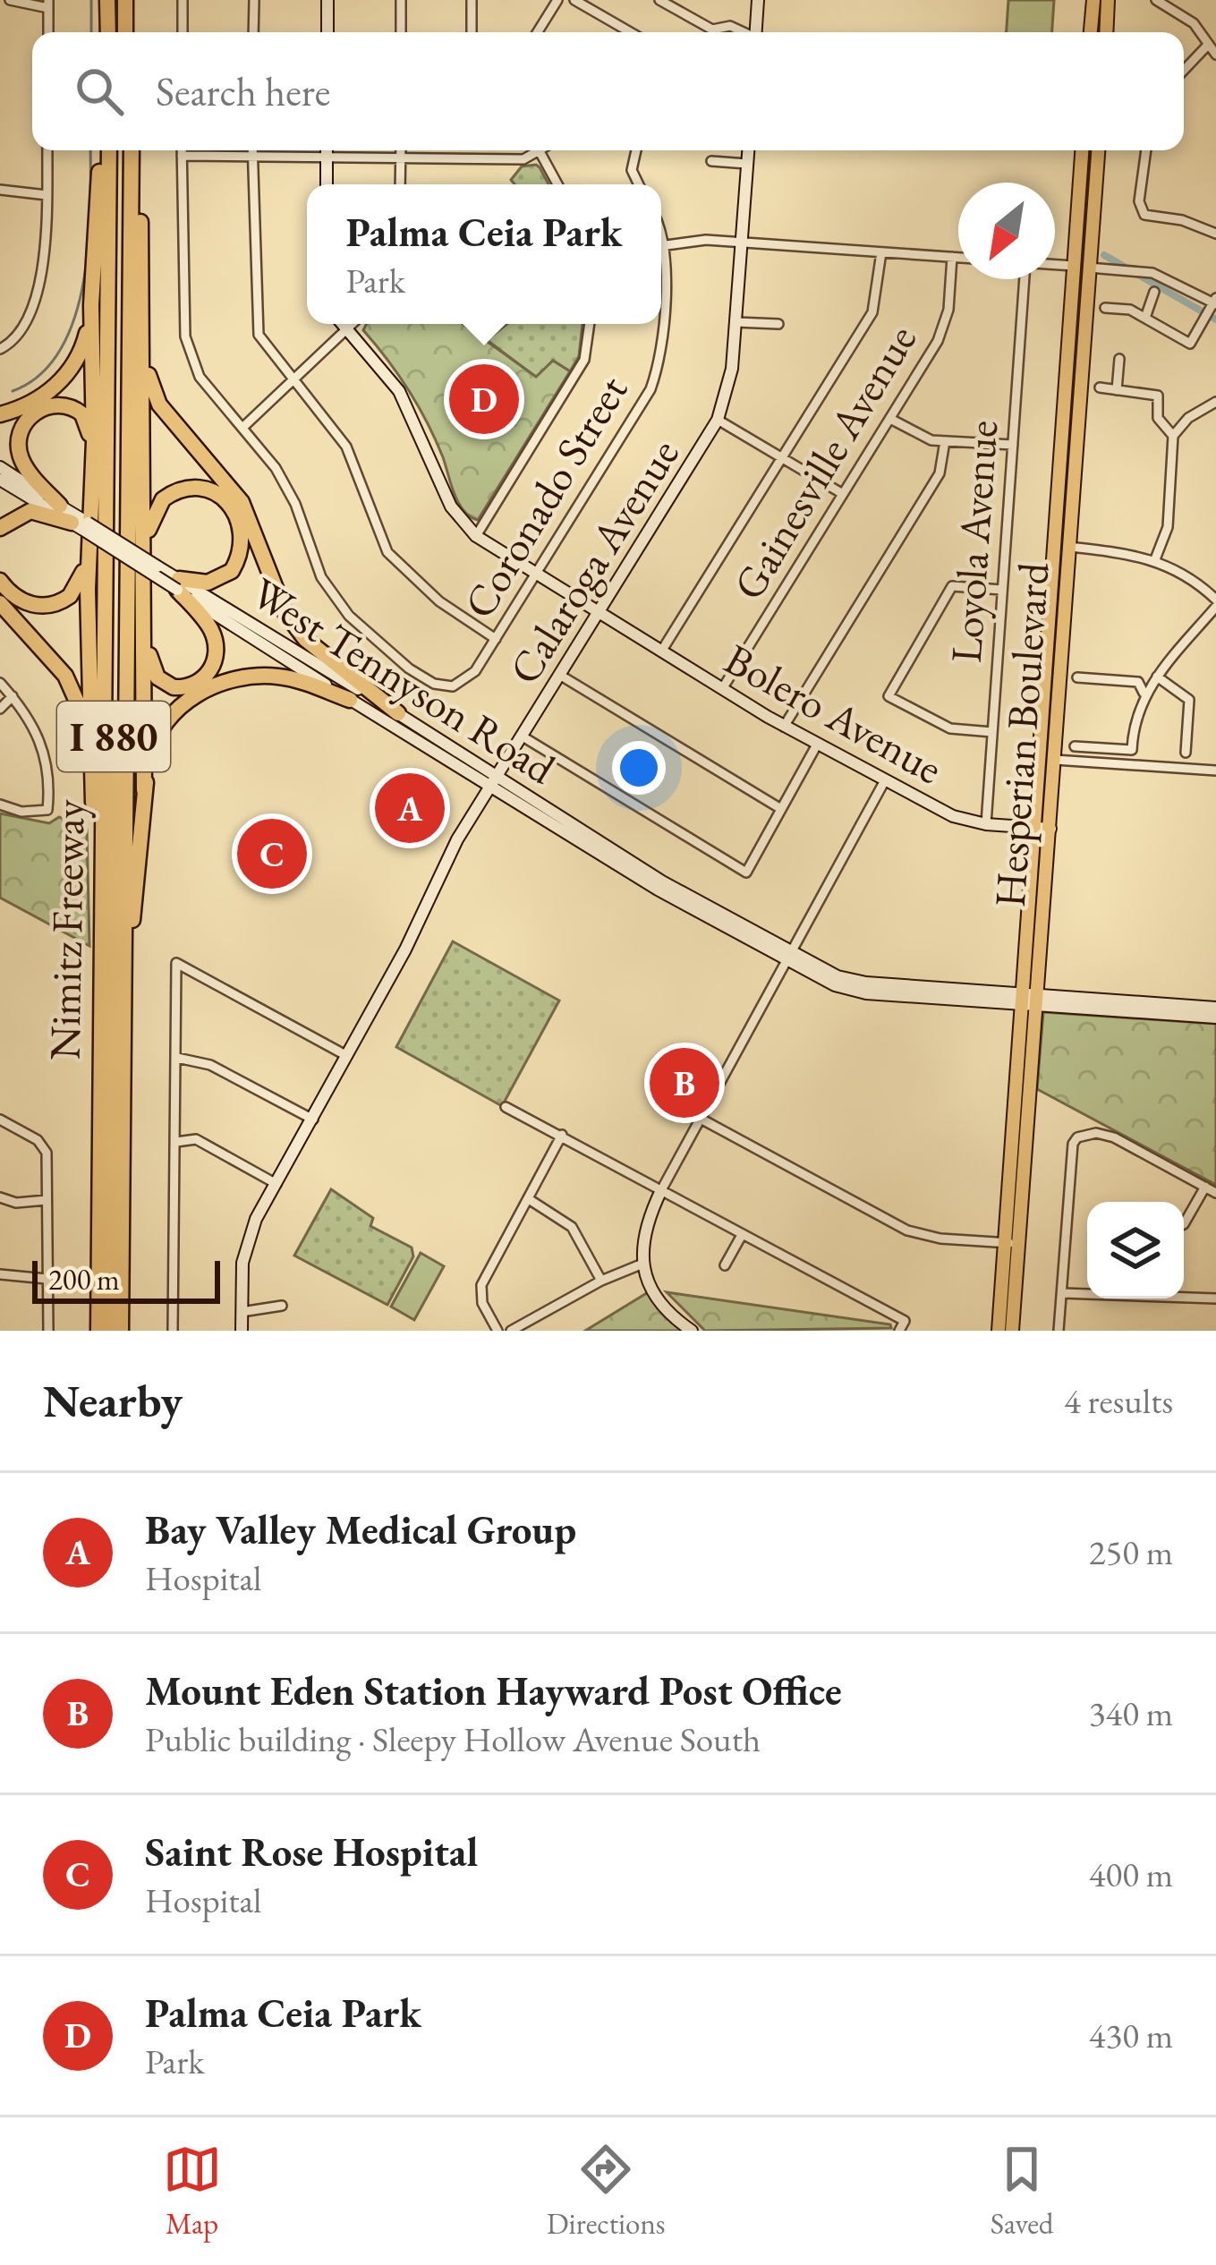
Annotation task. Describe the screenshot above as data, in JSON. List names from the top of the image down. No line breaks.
{"streets":{"highway":["I 880","Nimitz Freeway"],"main road":["Hesperian Boulevard"],"street":["Gainesville Avenue","Coronado Street","Loyola Avenue","Calaroga Avenue","West Tennyson Road","Bolero Avenue"]},"crossings":[["Gainesville Avenue","Bolero Avenue"],["Coronado Street","Bolero Avenue"],["Loyola Avenue","Bolero Avenue"],["Calaroga Avenue","West Tennyson Road"],["Calaroga Avenue","Bolero Avenue"],["West Tennyson Road","Hesperian Boulevard"],["Bolero Avenue","Hesperian Boulevard"]],"scale_bar":"200 m","north":"bottom left","page":{"search":"Search here","popup":["Palma Ceia Park","Park"],"pins":["D","A","C","B"],"scale":"200 m","heading":["Nearby","4 results"],"list":[{"mark":"A","name":"Bay Valley Medical Group","note":"Hospital","value":"250 m"},{"mark":"B","name":"Mount Eden Station Hayward Post Office","note":"Public building · Sleepy Hollow Avenue South","value":"340 m"},{"mark":"C","name":"Saint Rose Hospital","note":"Hospital","value":"400 m"},{"mark":"D","name":"Palma Ceia Park","note":"Park","value":"430 m"}],"nav":["Map","Directions","Saved"]}}
